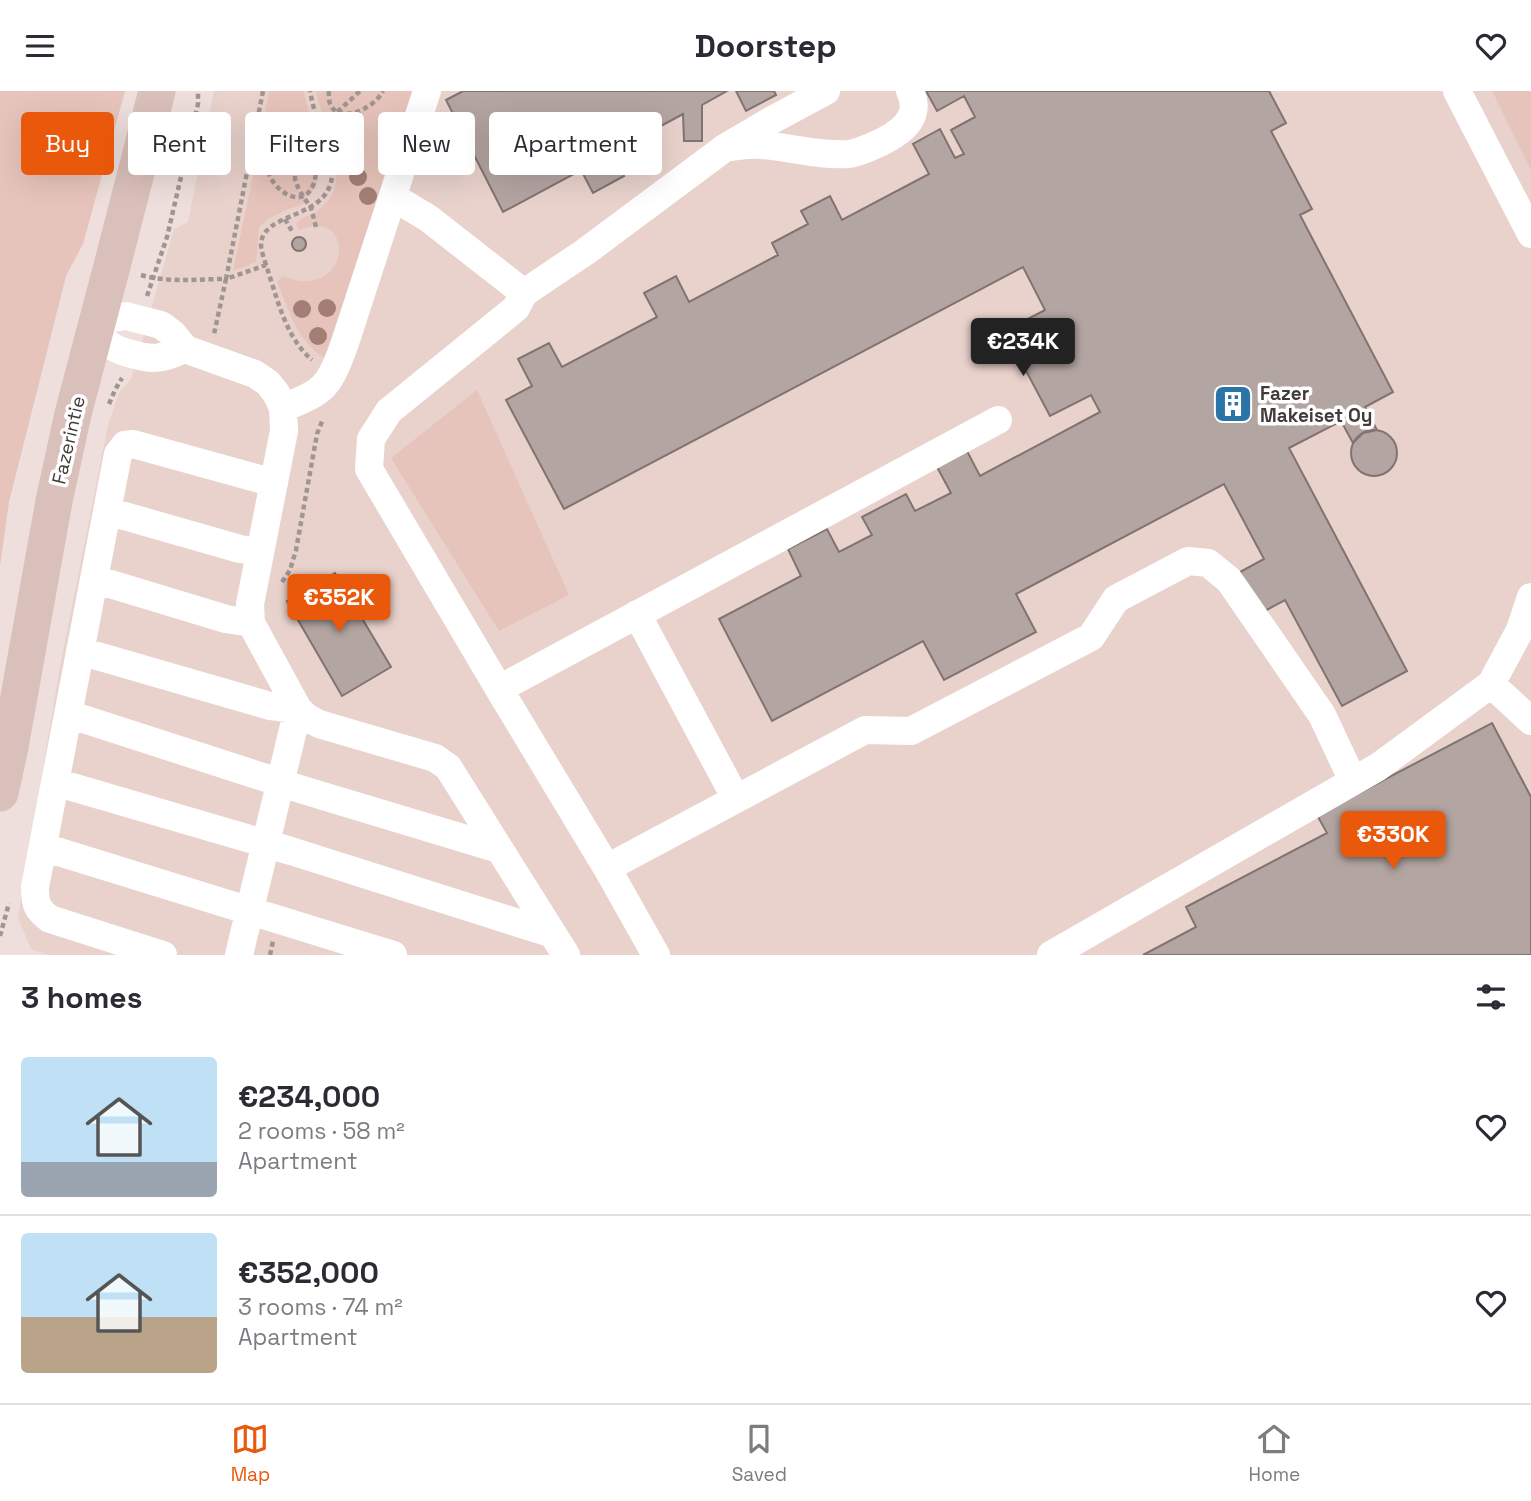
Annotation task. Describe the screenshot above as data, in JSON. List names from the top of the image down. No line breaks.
{"streets":{"main road":["Fazerintie"]},"places":{"building":["Fazer Makeiset Oy"]},"page":{"header":"Doorstep","chip":["Buy","Rent","Filters","New","Apartment"],"price":["€234K","€352K","€330K"],"heading":"3 homes","list":[{"name":"€234,000","note":"2 rooms · 58 m² · Apartment"},{"name":"€352,000","note":"3 rooms · 74 m² · Apartment"}],"tabs":["Map","Saved","Home"]}}
